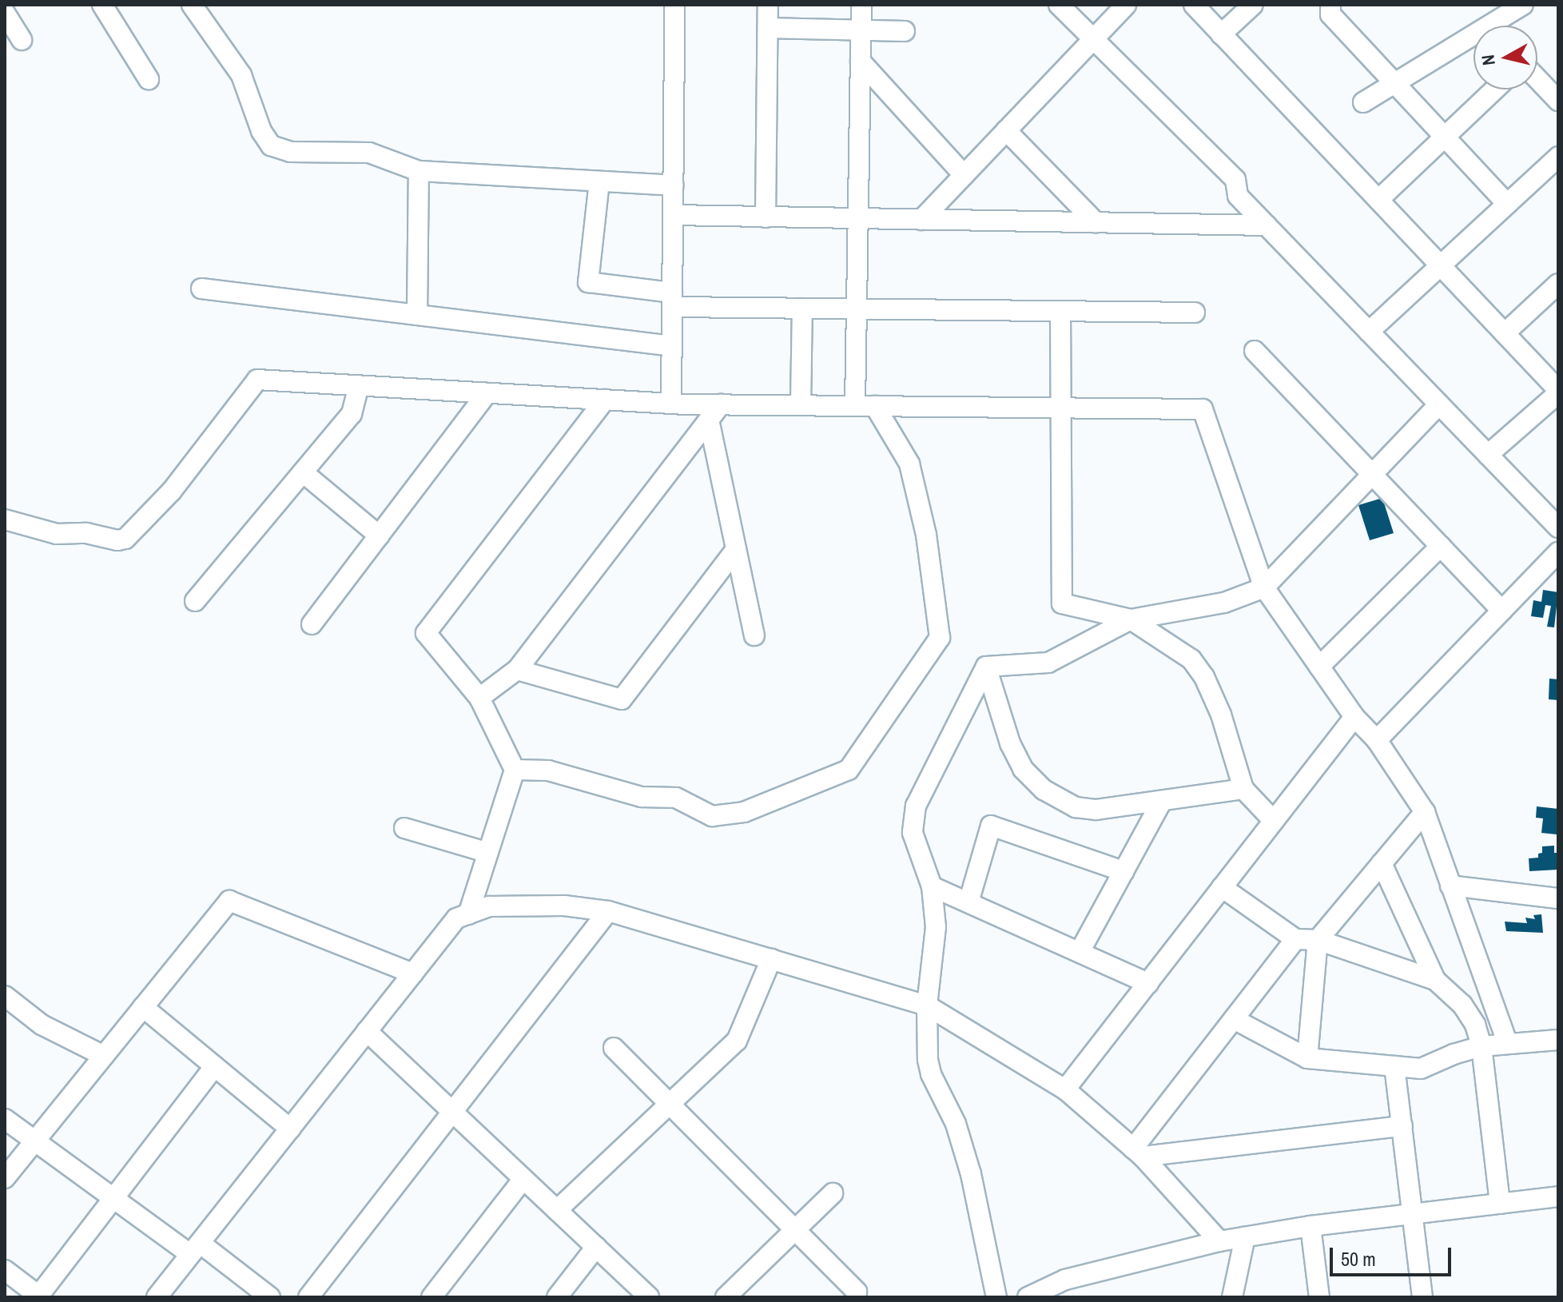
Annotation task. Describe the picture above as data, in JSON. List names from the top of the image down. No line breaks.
{"scale_bar":"50 m","north":"left"}
